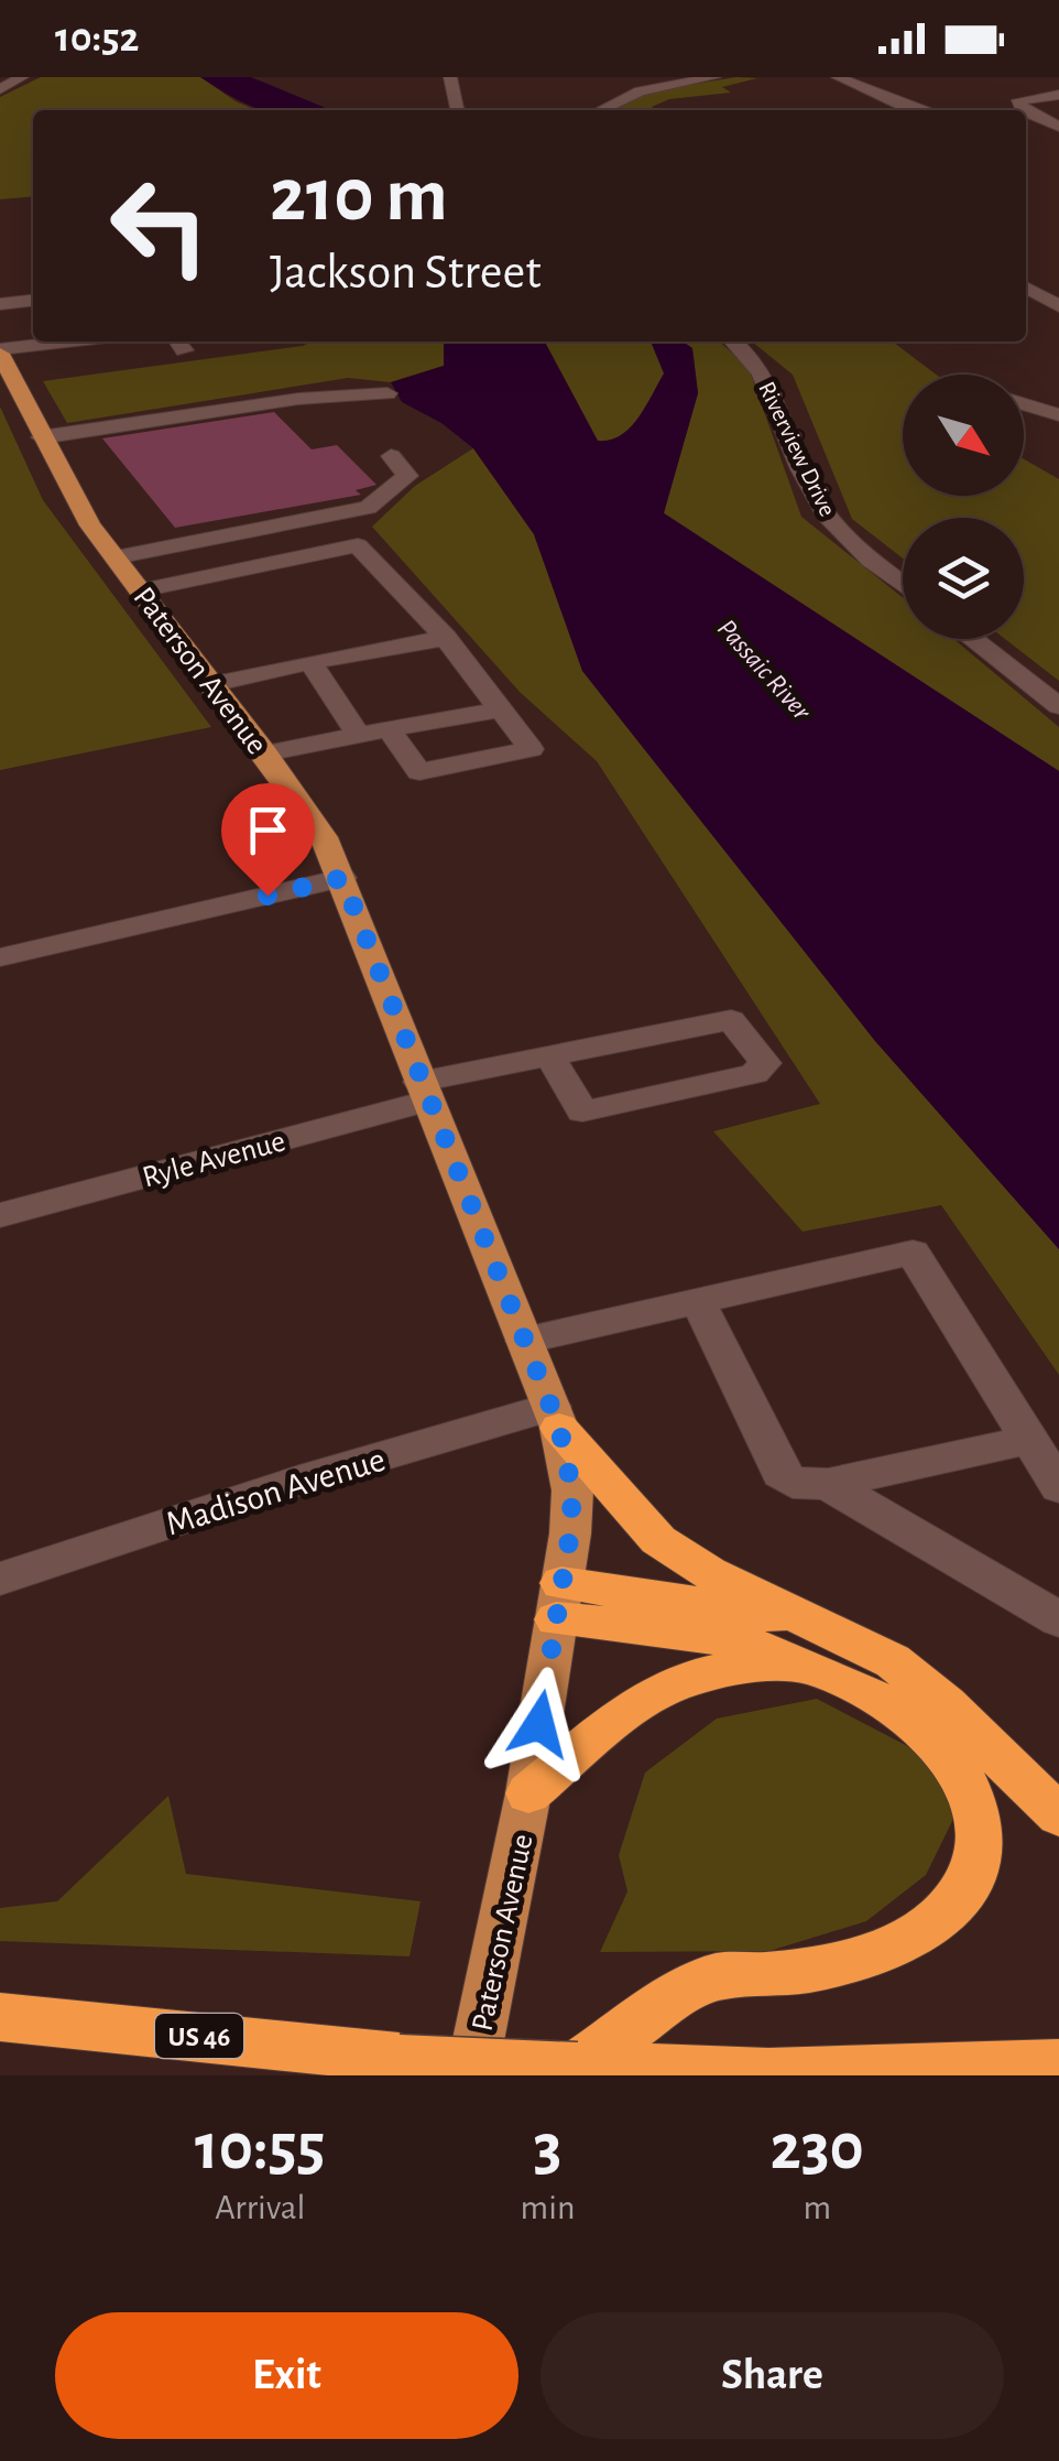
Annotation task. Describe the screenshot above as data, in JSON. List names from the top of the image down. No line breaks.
{"streets":{"highway":["US 46"],"main road":["Paterson Avenue"],"street":["Riverview Drive","Ryle Avenue","Madison Avenue"]},"crossings":[["Paterson Avenue","Ryle Avenue"],["Paterson Avenue","Madison Avenue"]],"water":["Passaic River"],"north":"bottom right","page":{"status":"10:52","turn":["210 m","Jackson Street"],"eta":["10:55","Arrival","3","min","230","m"],"buttons":["Exit","Share"]}}
